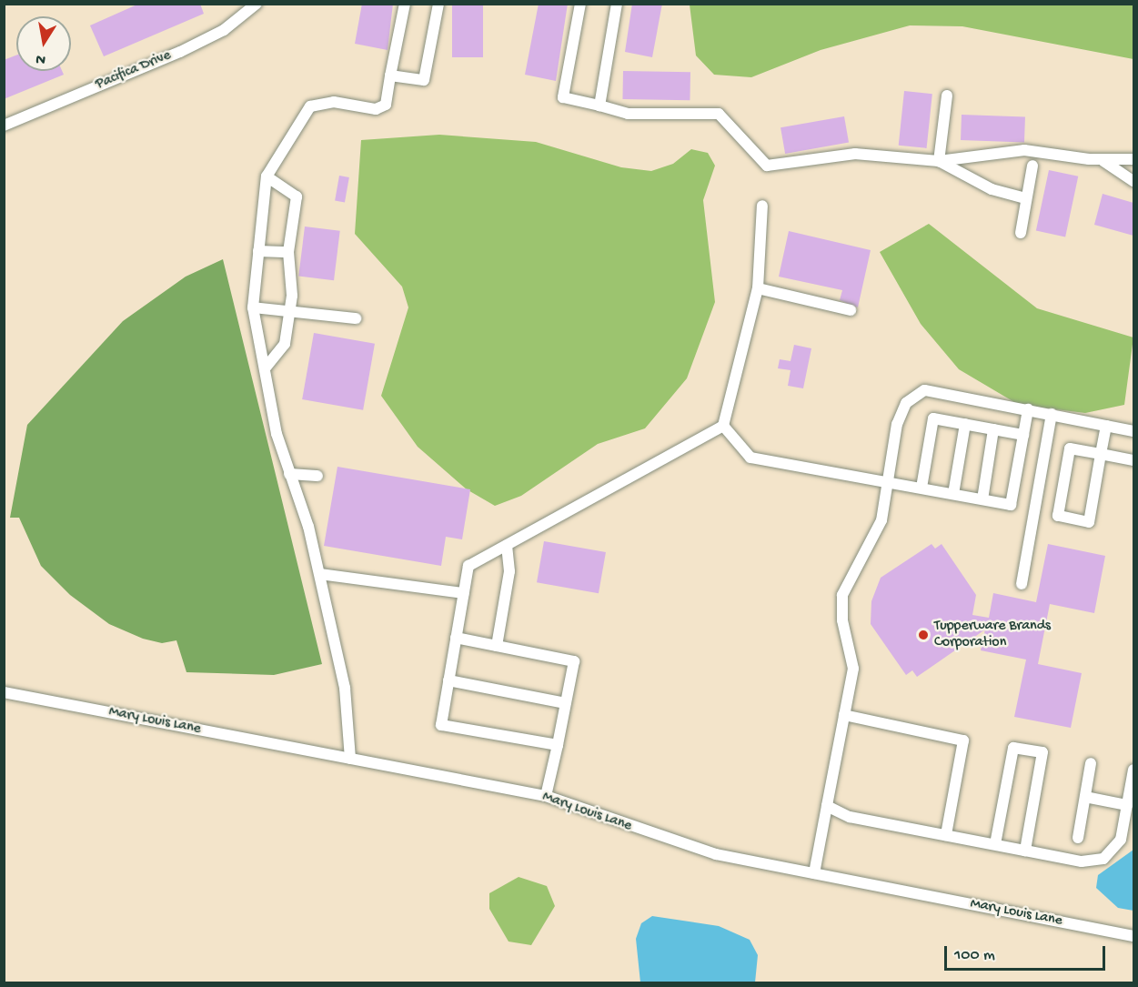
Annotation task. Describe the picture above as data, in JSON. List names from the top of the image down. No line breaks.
{"streets":{"street":["Pacifica Drive","Mary Louis Lane"]},"places":["Tupperware Brands Corporation"],"scale_bar":"100 m","north":"bottom"}
